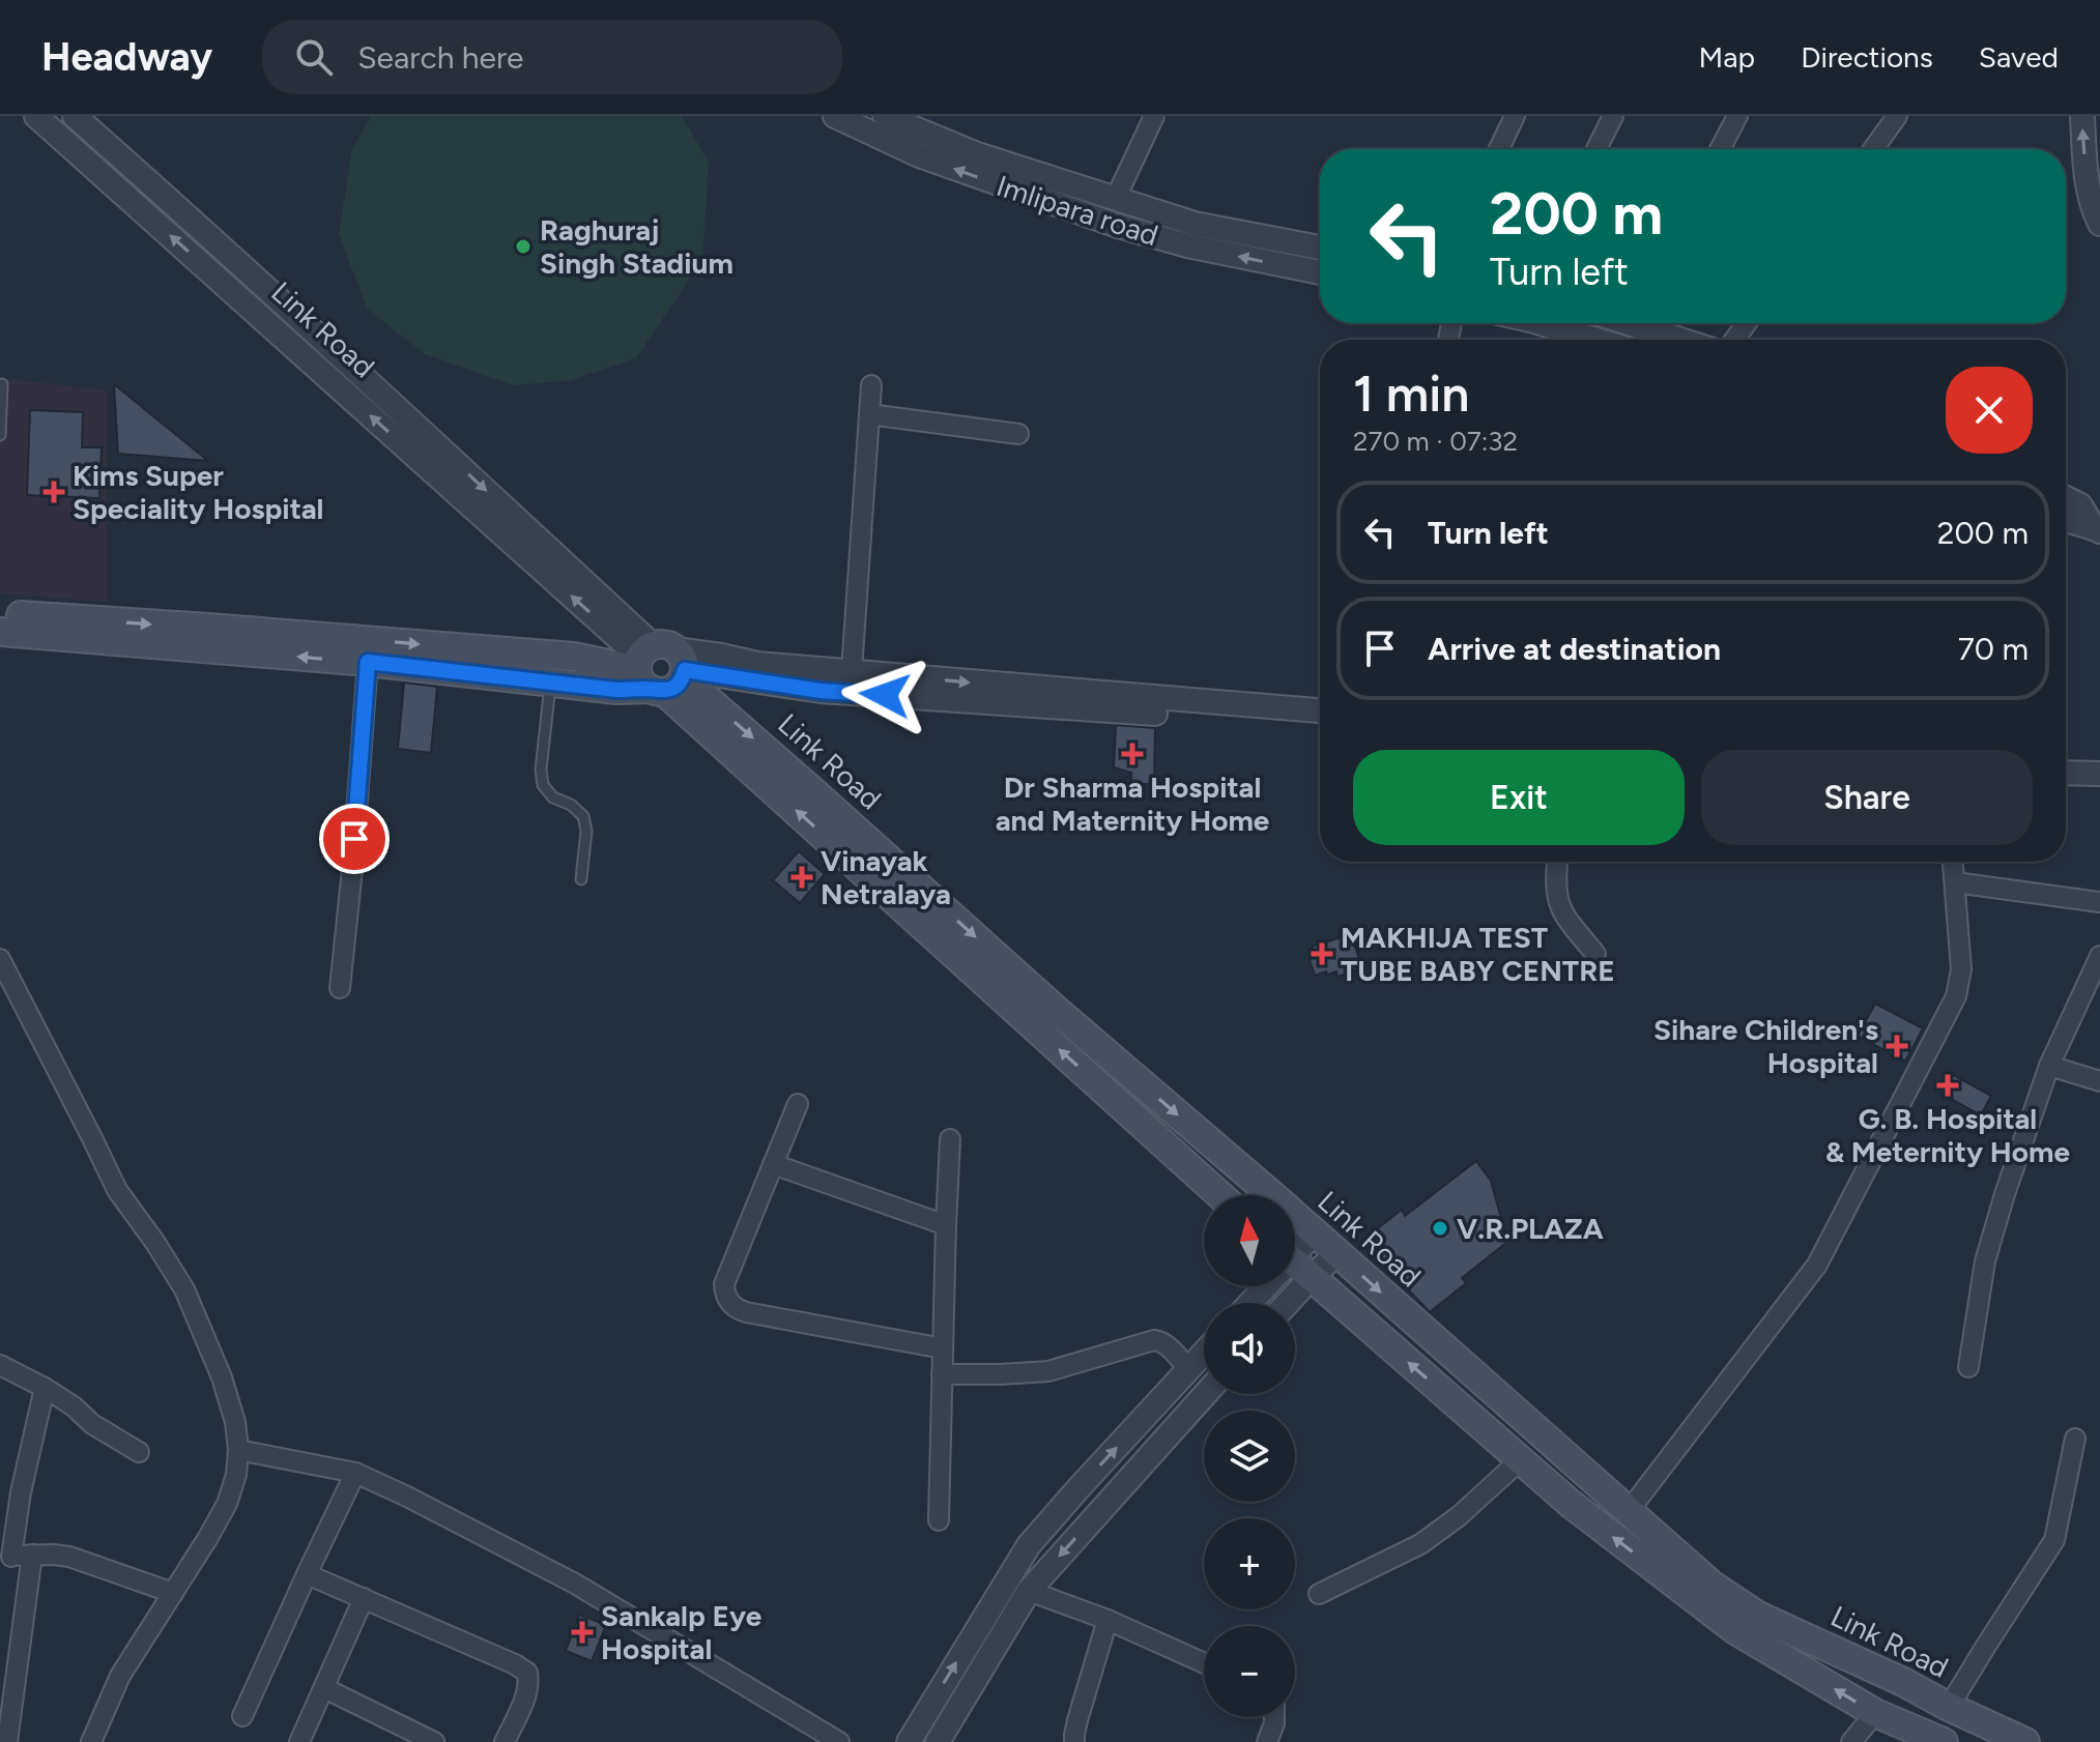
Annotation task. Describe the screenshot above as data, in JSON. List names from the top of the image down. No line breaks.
{"streets":{"main road":["Link Road"],"street":["Imlipara road"]},"places":{"other":["Raghuraj Singh Stadium","V.R.PLAZA"],"health":["Kims Super Speciality Hospital","Dr Sharma Hospital and Maternity Home","Vinayak Netralaya","MAKHIJA TEST TUBE BABY CENTRE","Sihare Children's Hospital","G. B. Hospital & Meternity Home","Sankalp Eye Hospital"]},"north":"top","page":{"header":"Headway","search":"Search here","nav":["Map","Directions","Saved"],"turn":["200 m","Turn left"],"heading":["1 min","270 m · 07:32"],"list":[{"name":"Turn left","value":"200 m"},{"name":"Arrive at destination","value":"70 m"}],"buttons":["Exit","Share"],"map_buttons":["+","−"]}}
